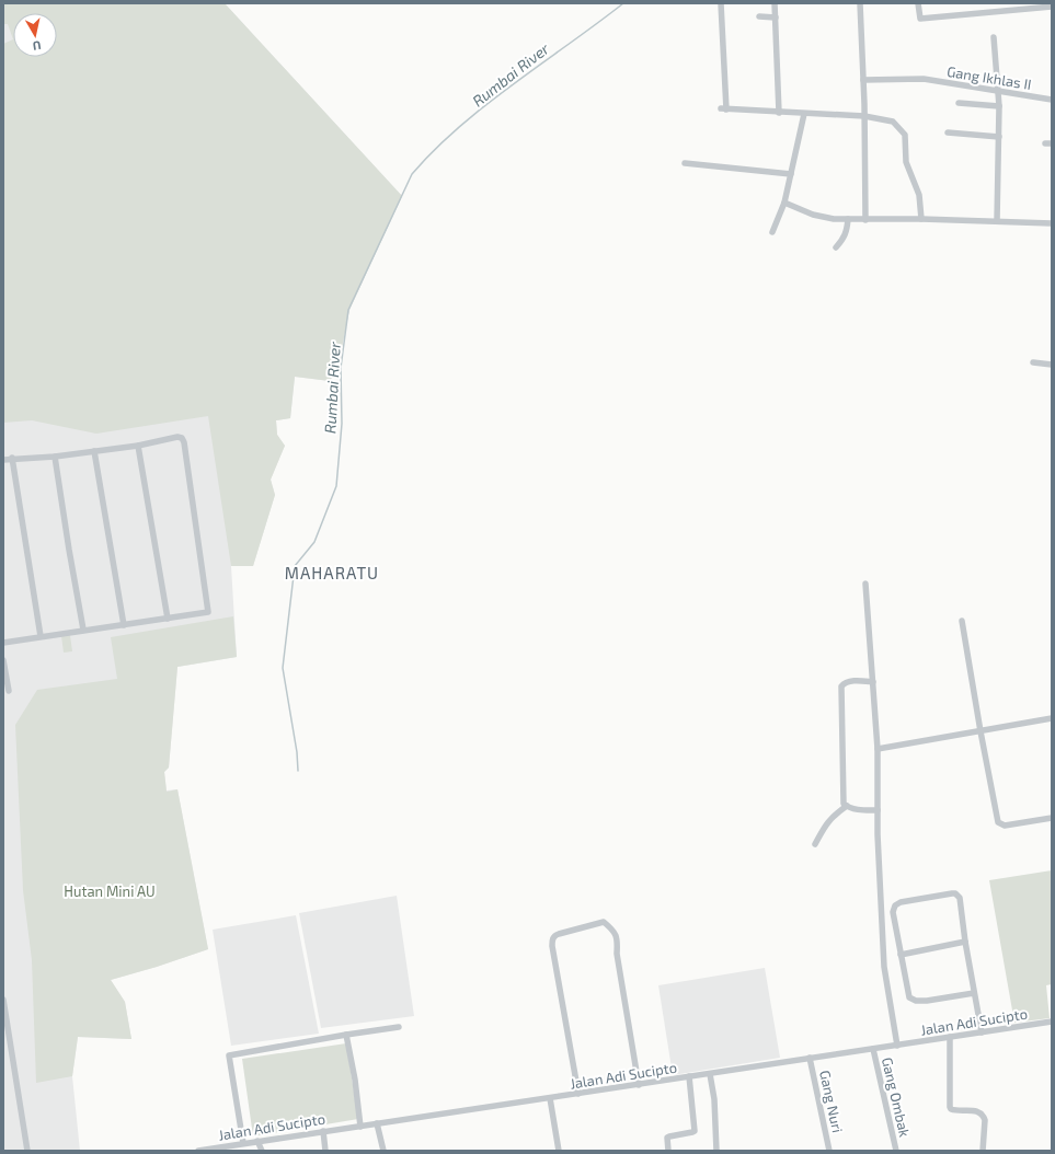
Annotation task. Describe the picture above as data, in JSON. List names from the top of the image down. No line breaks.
{"streets":{"street":["Gang Ikhlas II","Jalan Adi Sucipto","Gang Ombak","Gang Nuri"]},"crossings":[["Jalan Adi Sucipto","Gang Ombak"],["Jalan Adi Sucipto","Gang Nuri"]],"districts":["MAHARATU"],"water":["Rumbai River"],"parks":["Hutan Mini AU"],"north":"bottom"}
